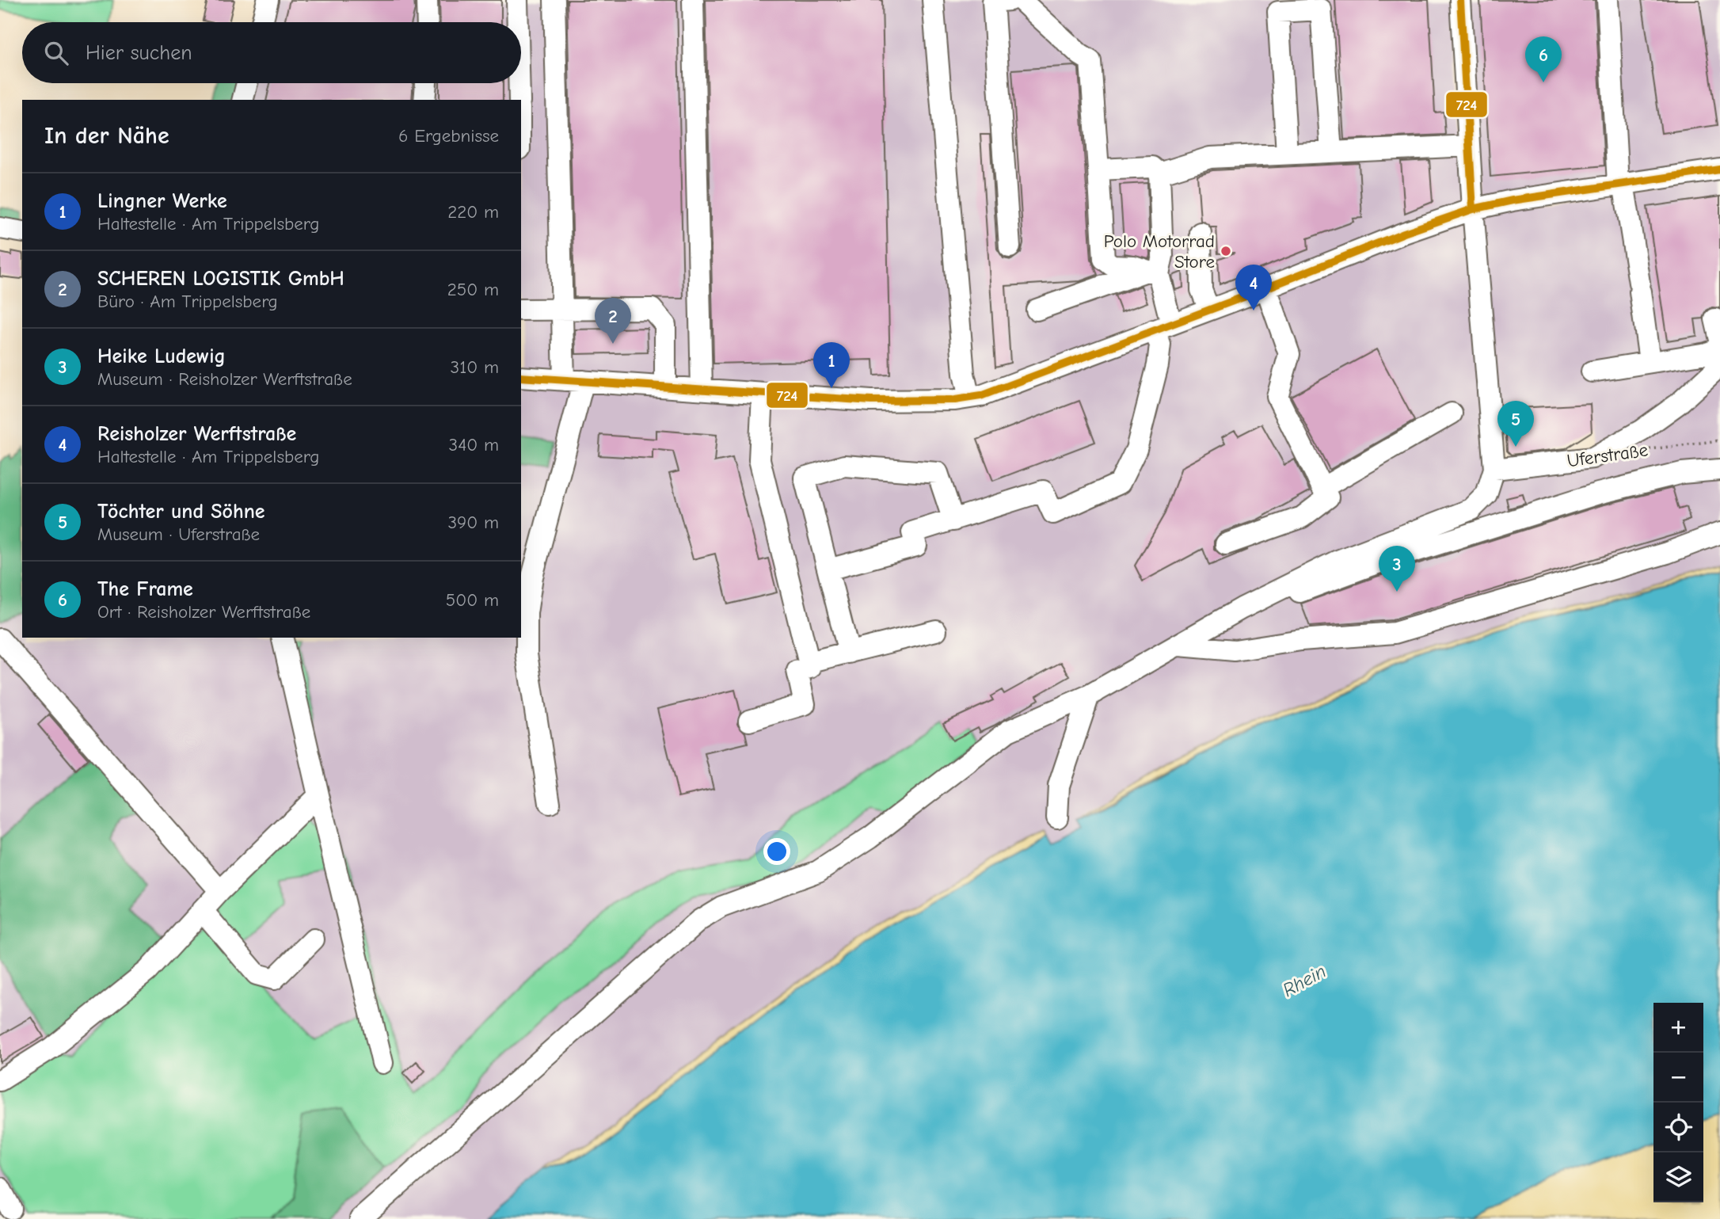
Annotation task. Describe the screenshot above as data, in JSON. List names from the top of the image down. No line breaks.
{"streets":{"street":["Uferstraße"]},"water":["Rhein"],"places":["Polo Motorrad Store"],"lines":["transit line 724"],"page":{"search":"Hier suchen","pins":["6","4","2","1","5","3"],"heading":["In der Nähe","6 Ergebnisse"],"list":[{"mark":"1","name":"Lingner Werke","note":"Haltestelle · Am Trippelsberg","value":"220 m"},{"mark":"2","name":"SCHEREN LOGISTIK GmbH","note":"Büro · Am Trippelsberg","value":"250 m"},{"mark":"3","name":"Heike Ludewig","note":"Museum · Reisholzer Werftstraße","value":"310 m"},{"mark":"4","name":"Reisholzer Werftstraße","note":"Haltestelle · Am Trippelsberg","value":"340 m"},{"mark":"5","name":"Töchter und Söhne","note":"Museum · Uferstraße","value":"390 m"},{"mark":"6","name":"The Frame","note":"Ort · Reisholzer Werftstraße","value":"500 m"}],"map_buttons":["+","−"]}}
